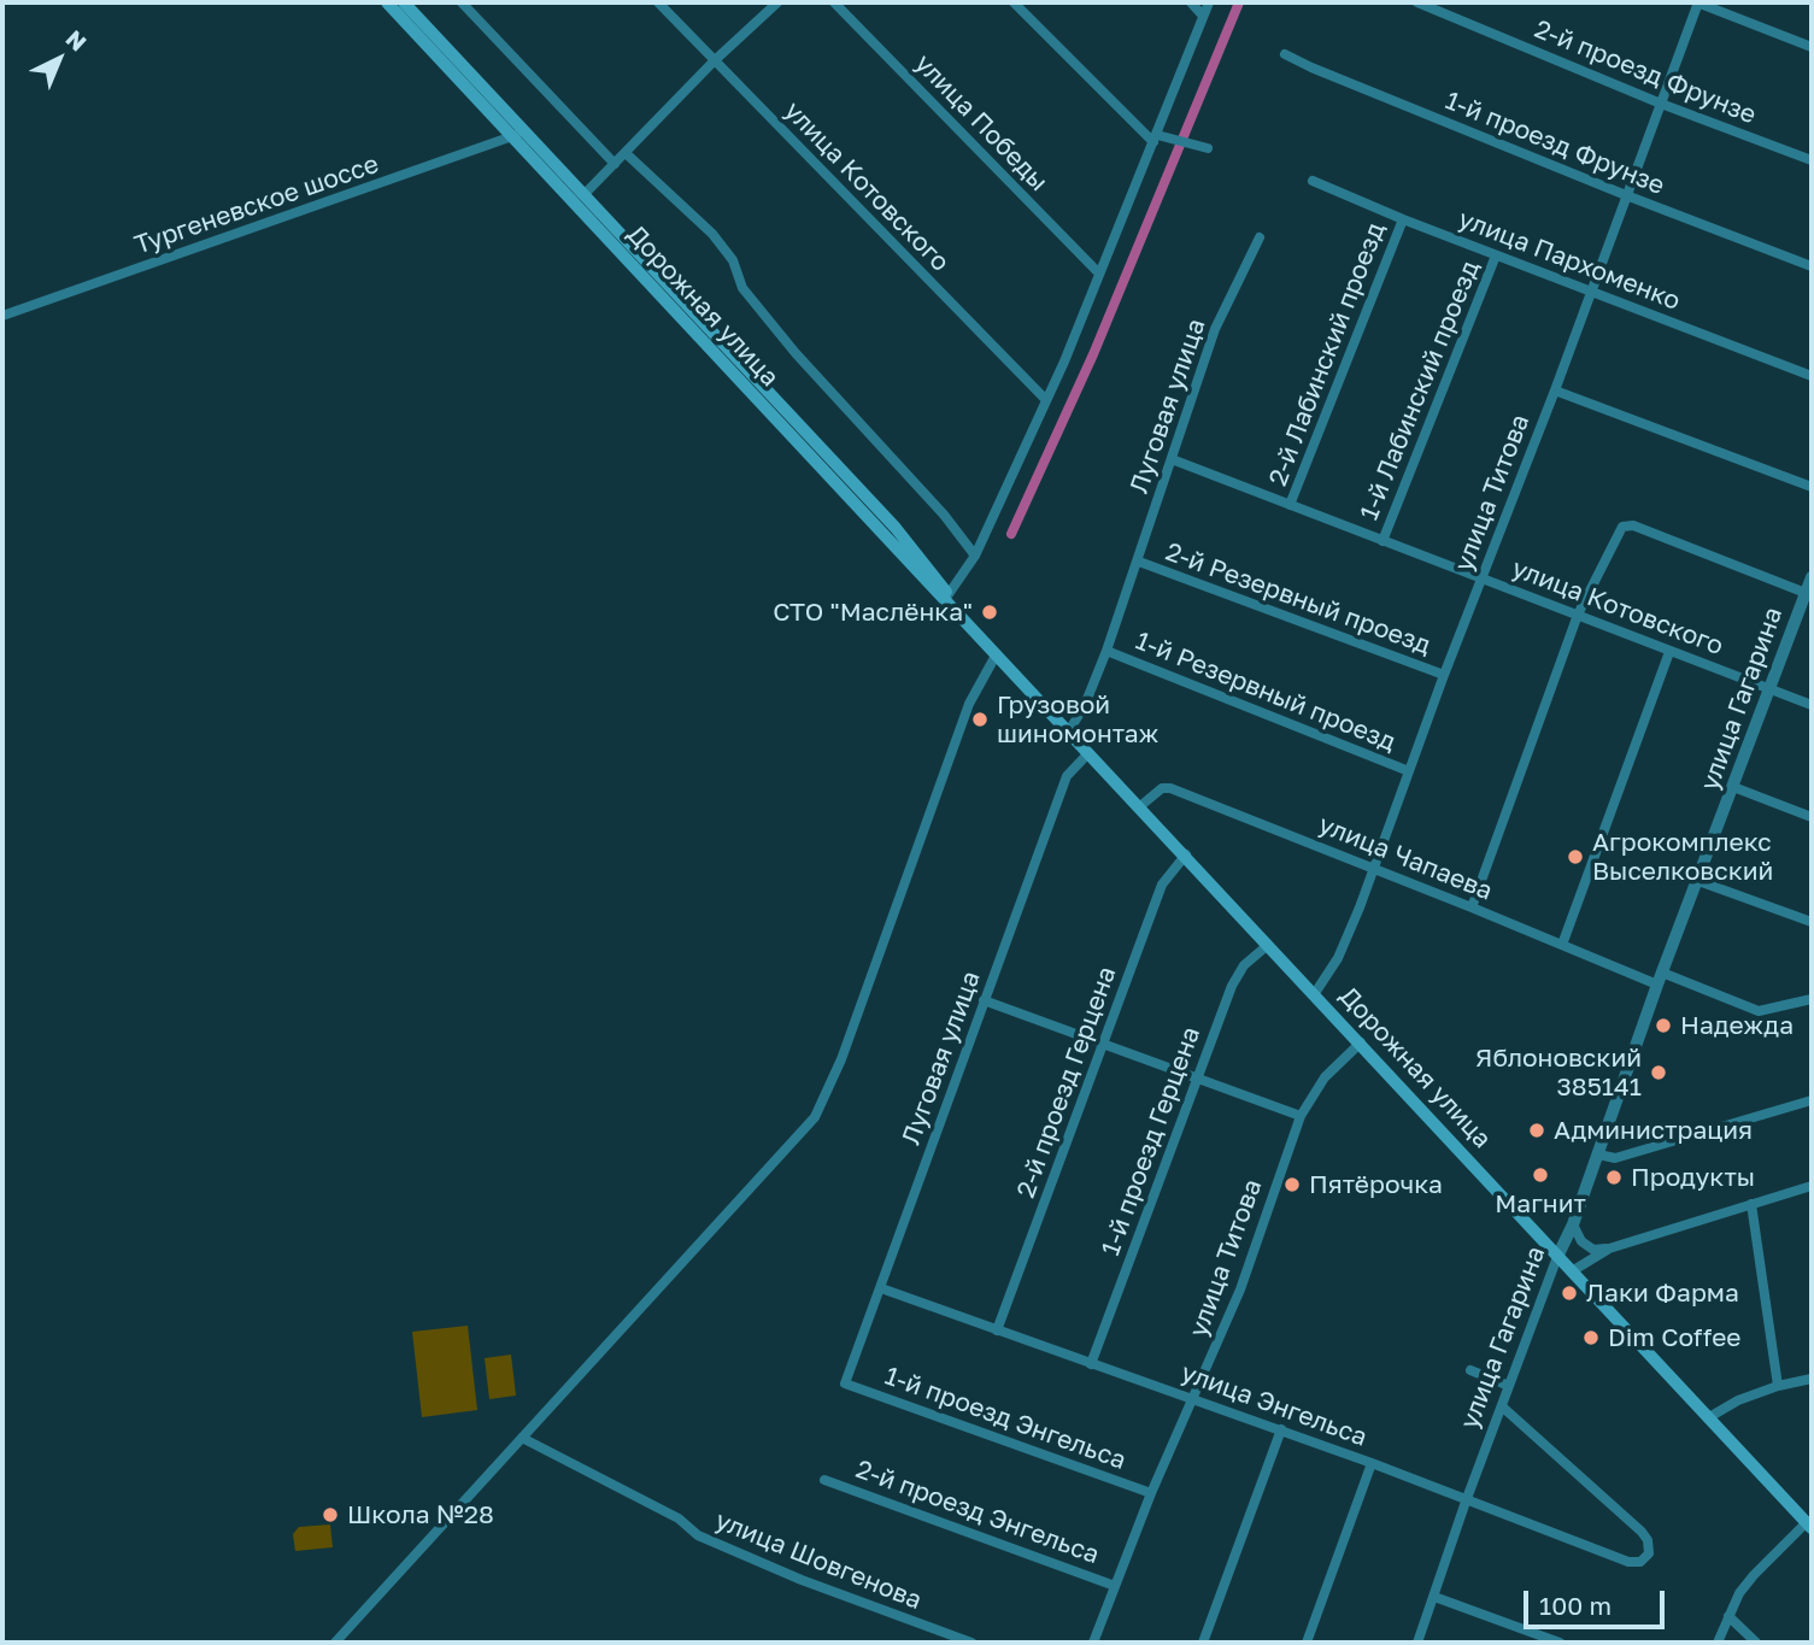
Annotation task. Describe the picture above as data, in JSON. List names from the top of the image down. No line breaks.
{"streets":{"main road":["Дорожная улица"],"street":["2-й проезд Фрунзе","улица Победы","1-й проезд Фрунзе","улица Котовского","Тургеневское шоссе","улица Пархоменко","2-й Лабинский проезд","1-й Лабинский проезд","Луговая улица","улица Титова","2-й Резервный проезд","1-й Резервный проезд","улица Гагарина","улица Чапаева","2-й проезд Герцена","1-й проезд Герцена","улица Энгельса","1-й проезд Энгельса","2-й проезд Энгельса","улица Шовгенова"]},"crossings":[["2-й проезд Фрунзе","улица Титова"],["1-й проезд Фрунзе","улица Титова"],["улица Котовского","2-й Лабинский проезд"],["улица Котовского","1-й Лабинский проезд"],["улица Котовского","Луговая улица"],["улица Котовского","улица Титова"],["улица Котовского","улица Гагарина"],["Тургеневское шоссе","Дорожная улица"],["улица Пархоменко","2-й Лабинский проезд"],["улица Пархоменко","1-й Лабинский проезд"],["улица Пархоменко","улица Титова"],["Дорожная улица","Луговая улица"],["Дорожная улица","улица Титова"],["Дорожная улица","улица Гагарина"],["Дорожная улица","улица Чапаева"],["Дорожная улица","2-й проезд Герцена"],["Дорожная улица","1-й проезд Герцена"],["Луговая улица","2-й Резервный проезд"],["Луговая улица","1-й Резервный проезд"],["Луговая улица","улица Энгельса"],["Луговая улица","1-й проезд Энгельса"],["улица Титова","2-й Резервный проезд"],["улица Титова","1-й Резервный проезд"],["улица Титова","улица Чапаева"],["улица Титова","улица Энгельса"],["улица Титова","1-й проезд Энгельса"],["улица Титова","2-й проезд Энгельса"],["улица Гагарина","улица Чапаева"],["улица Гагарина","улица Энгельса"],["2-й проезд Герцена","улица Энгельса"],["1-й проезд Герцена","улица Энгельса"]],"places":["СТО \"Маслёнка\"","Грузовой шиномонтаж","Агрокомплекс Выселковский","Надежда","Яблоновский 385141","Администрация","Магнит","Продукты","Пятёрочка","Лаки Фарма","Dim Coffee","Школа №28"],"scale_bar":"100 m","north":"top right"}
